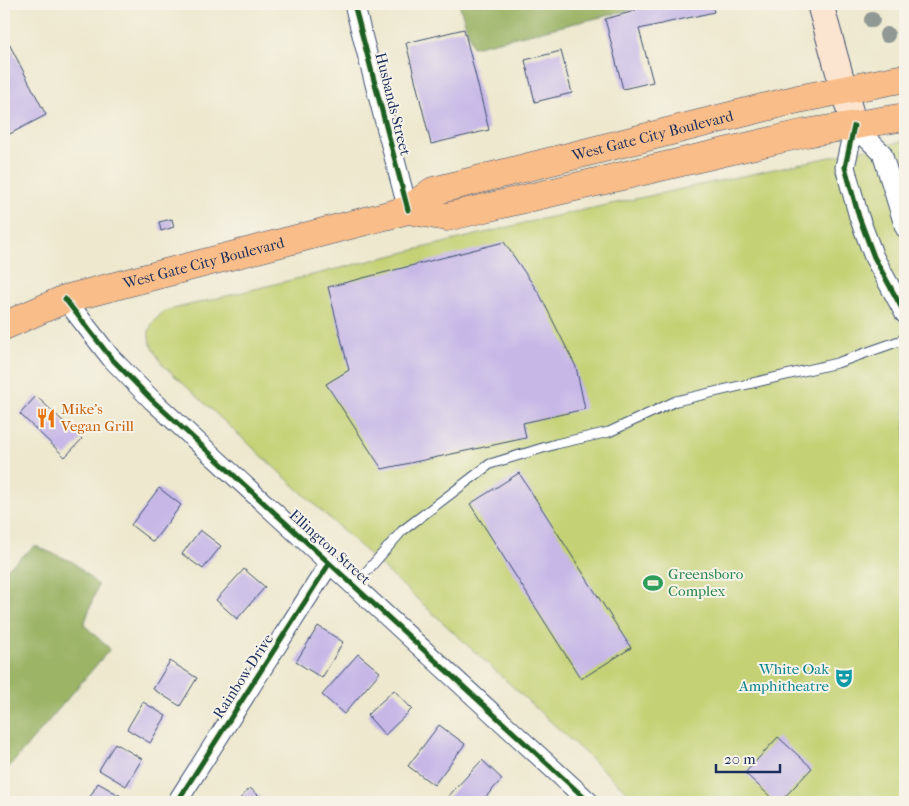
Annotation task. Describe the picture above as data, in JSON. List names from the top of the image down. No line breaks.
{"streets":{"main road":["West Gate City Boulevard"],"street":["Husbands Street","Ellington Street","Rainbow Drive"]},"crossings":[["Husbands Street","West Gate City Boulevard"],["West Gate City Boulevard","Ellington Street"],["Ellington Street","Rainbow Drive"]],"places":{"restaurant":["Mike's Vegan Grill"],"sports":["Greensboro Complex"],"theatre":["White Oak Amphitheatre"]},"scale_bar":"20 m"}
